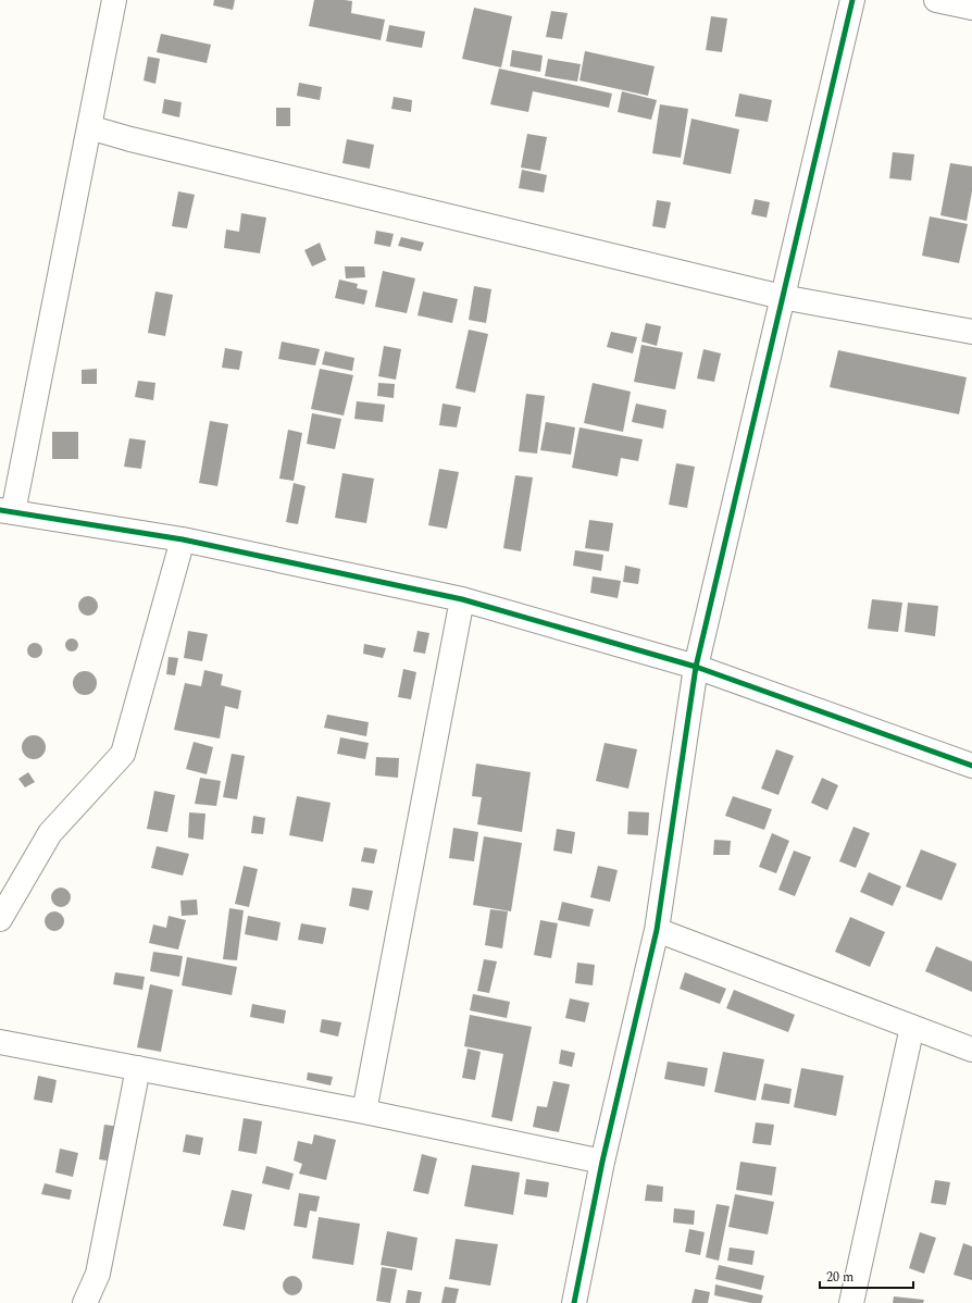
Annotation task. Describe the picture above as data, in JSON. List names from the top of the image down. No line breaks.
{"scale_bar":"20 m"}
